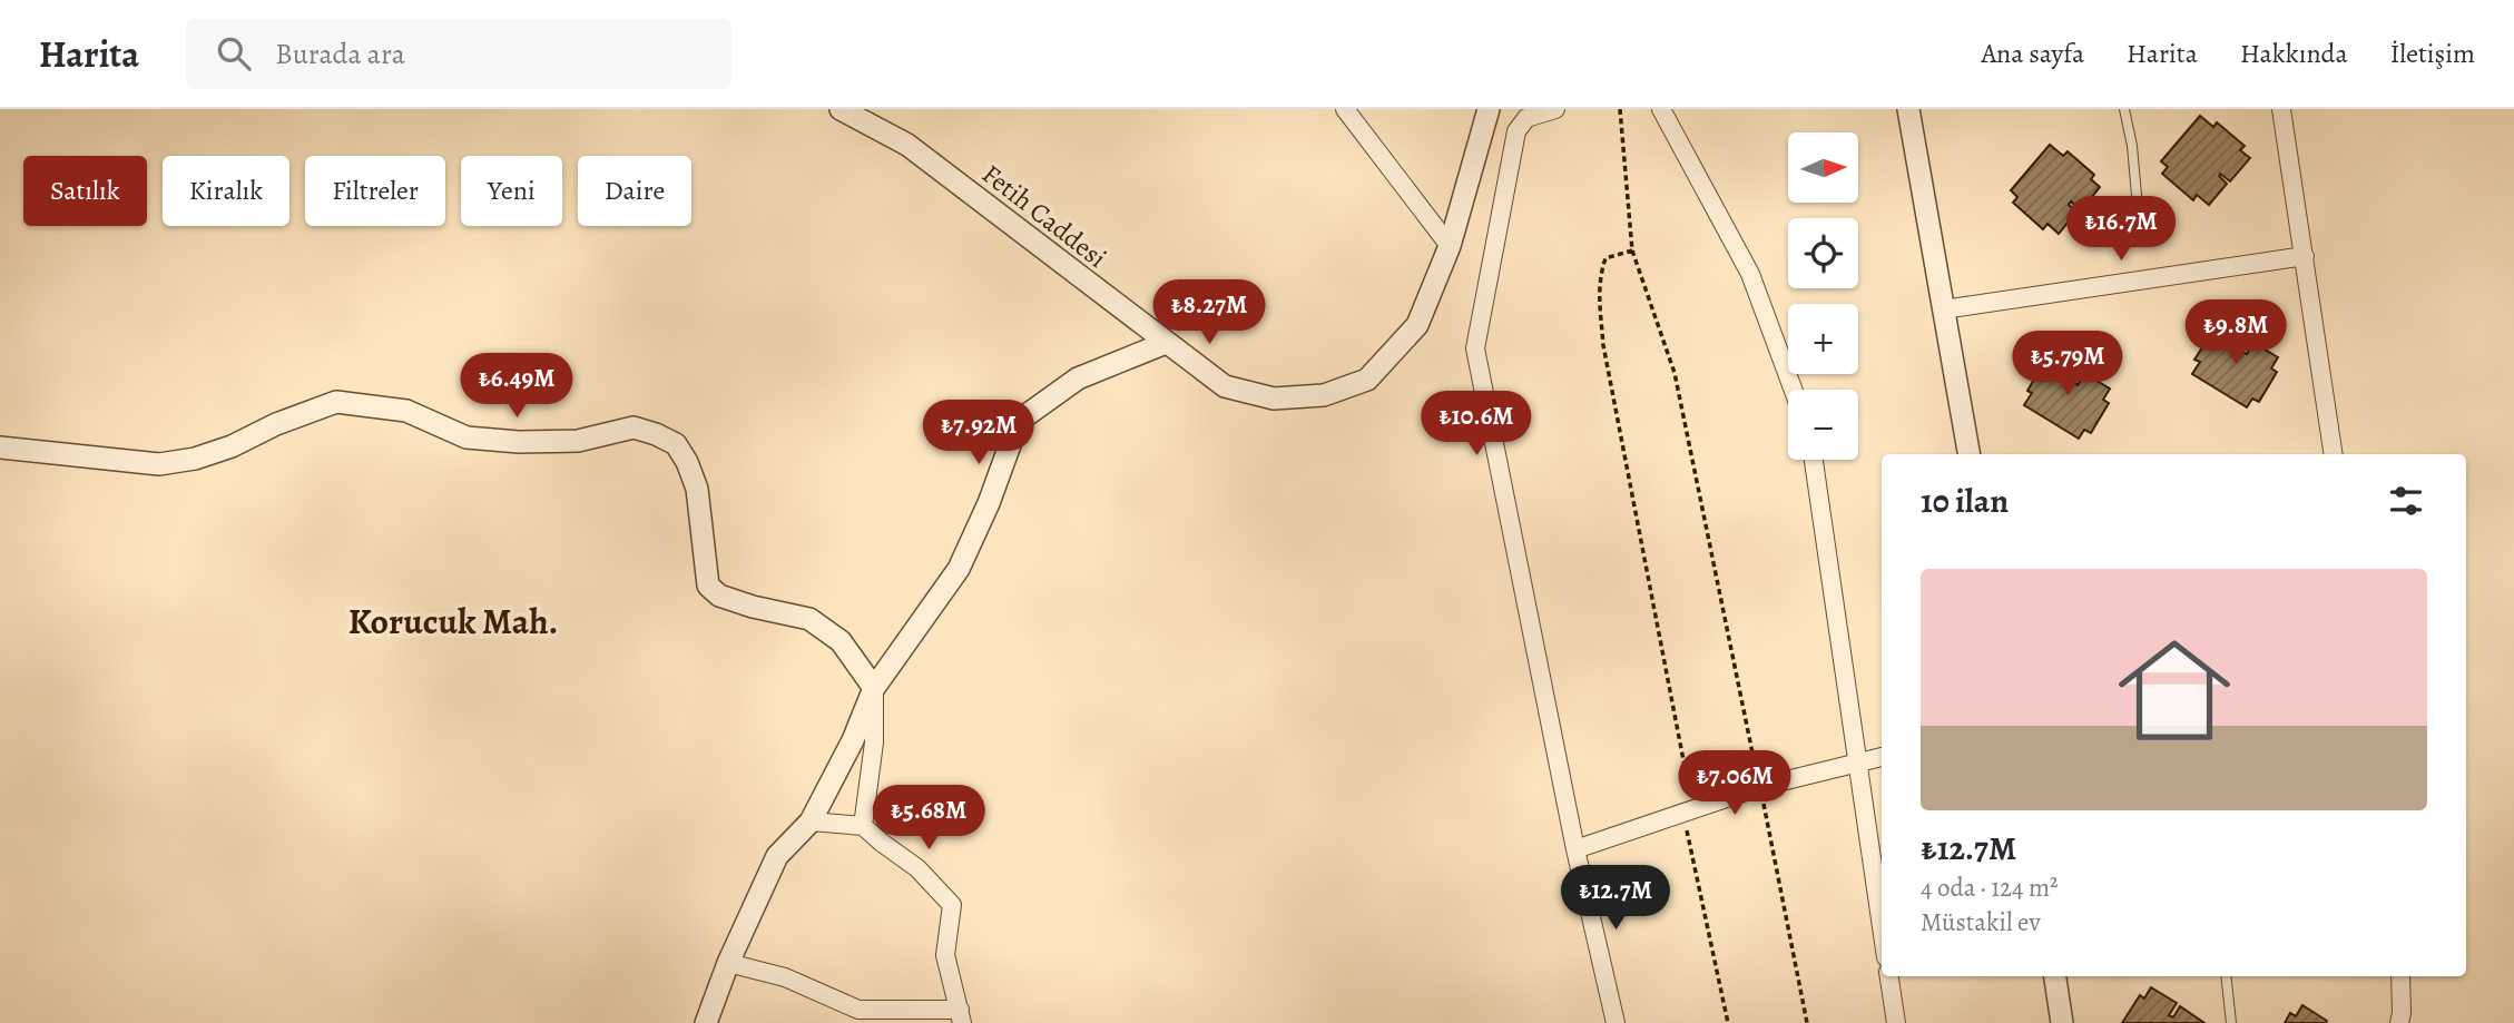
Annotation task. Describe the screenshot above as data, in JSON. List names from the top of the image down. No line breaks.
{"streets":{"street":["Fetih Caddesi"]},"districts":["Korucuk Mah."],"north":"right","page":{"header":"Harita","search":"Burada ara","nav":["Ana sayfa","Harita","Hakkında","İletişim"],"map_buttons":["+","−"],"chip":["Satılık","Kiralık","Filtreler","Yeni","Daire"],"price":["₺16.7M","₺8.27M","₺9.8M","₺5.79M","₺6.49M","₺10.6M","₺7.92M","₺7.06M","₺5.68M","₺12.7M"],"heading":"10 ilan","list":[{"name":"₺12.7M","note":"4 oda · 124 m² · Müstakil ev"}]}}
